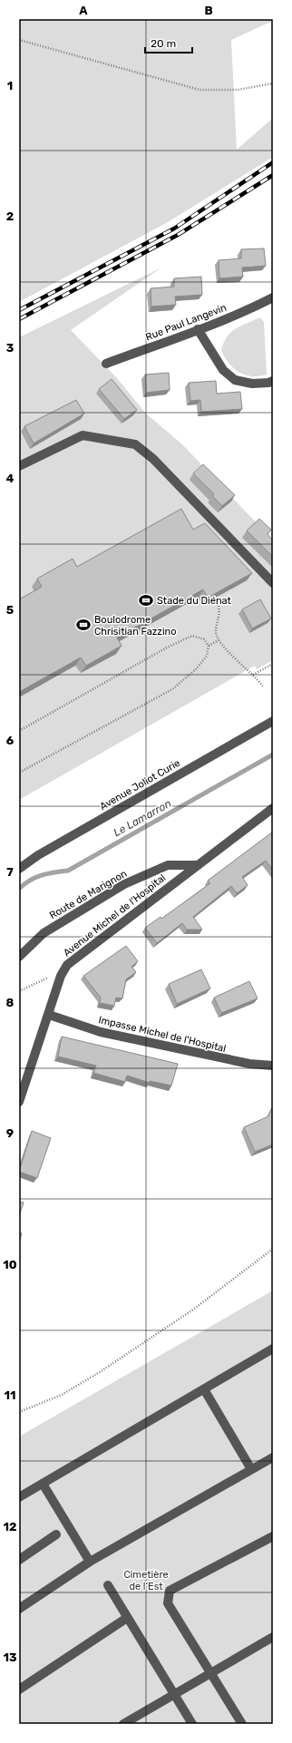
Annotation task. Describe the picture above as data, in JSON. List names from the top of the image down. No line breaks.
{"streets":{"street":["Rue Paul Langevin","Avenue Joliot Curie","Route de Marignon","Avenue Michel de l'Hospital","Impasse Michel de l'Hospital"]},"crossings":[["Route de Marignon","Avenue Michel de l'Hospital"],["Avenue Michel de l'Hospital","Impasse Michel de l'Hospital"]],"water":["Le Lamarron"],"parks":["Cimetière de l’Est"],"places":{"sports":["Stade du Diénat","Boulodrome Chrisitian Fazzino"]},"scale_bar":"20 m","grid":{"columns":["A","B"],"rows":["1","2","3","4","5","6","7","8","9","10","11","12","13"]}}
